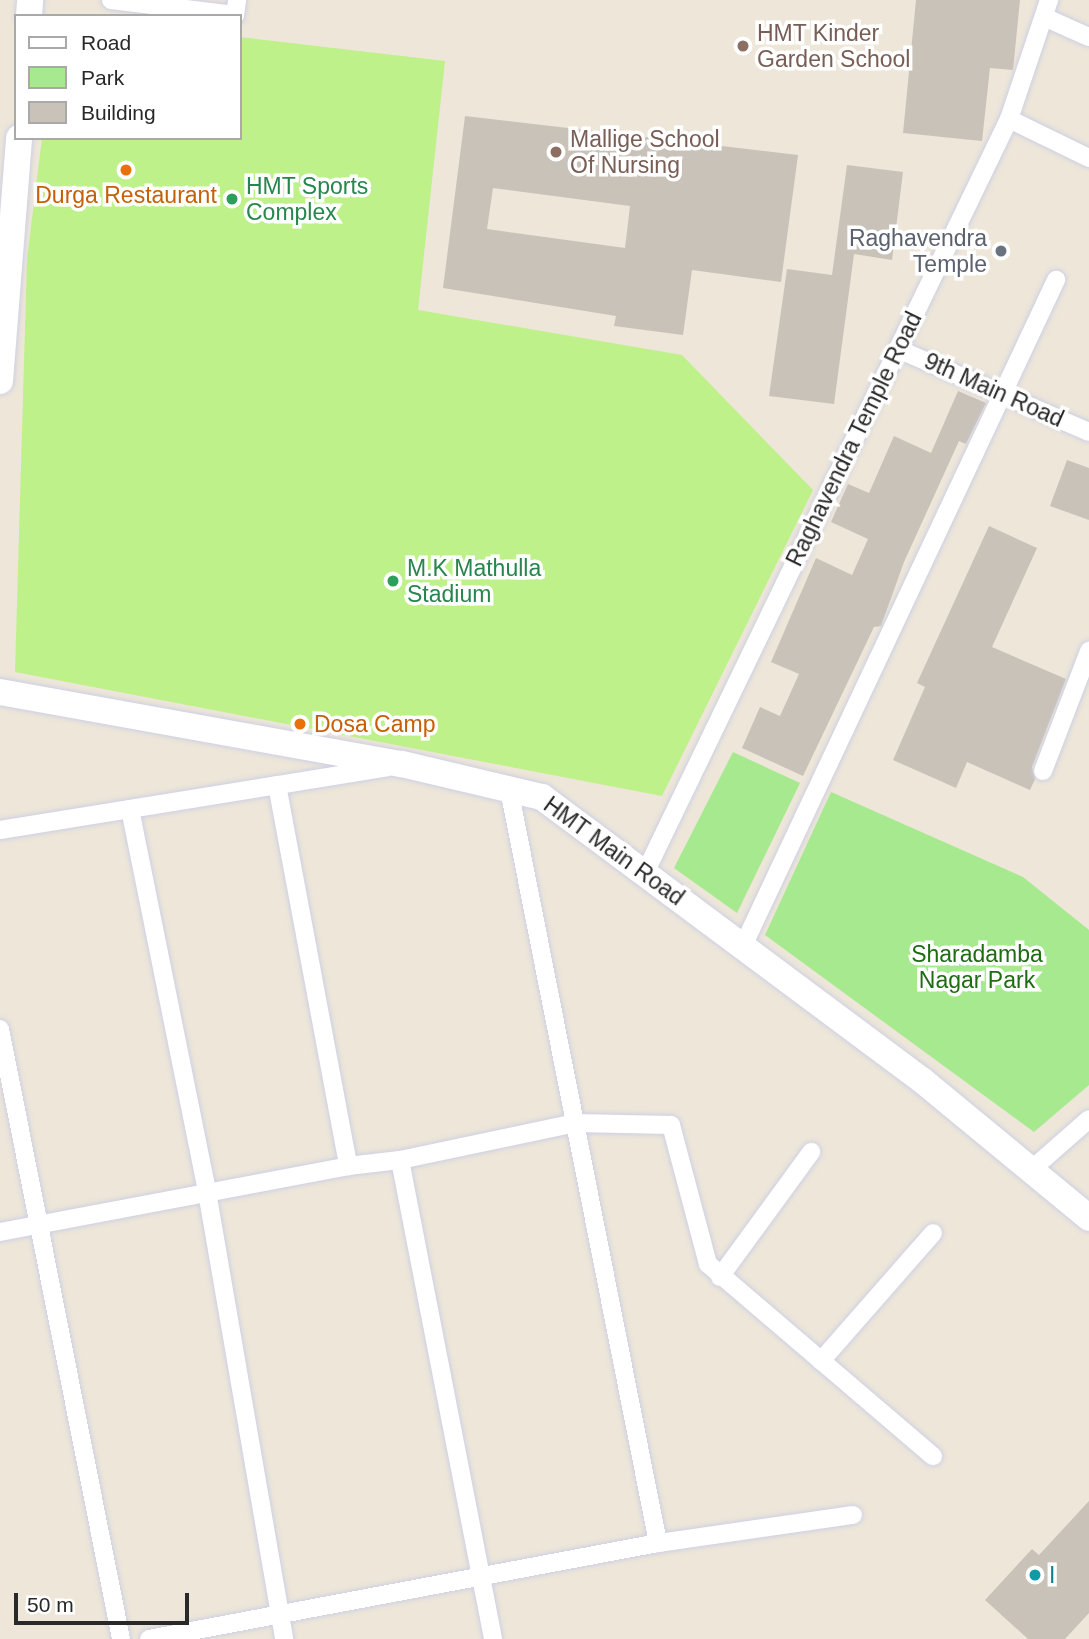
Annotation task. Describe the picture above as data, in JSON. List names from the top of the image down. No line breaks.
{"streets":{"street":["9th Main Road","Raghavendra Temple Road","HMT Main Road"]},"crossings":[["9th Main Road","Raghavendra Temple Road"],["Raghavendra Temple Road","HMT Main Road"]],"parks":["Sharadamba Nagar Park"],"places":["HMT Kinder Garden School","Mallige School Of Nursing","Durga Restaurant","HMT Sports Complex","Raghavendra Temple","M.K Mathulla Stadium","Dosa Camp","I"],"legend":["Road","Park","Building"],"scale_bar":"50 m"}
